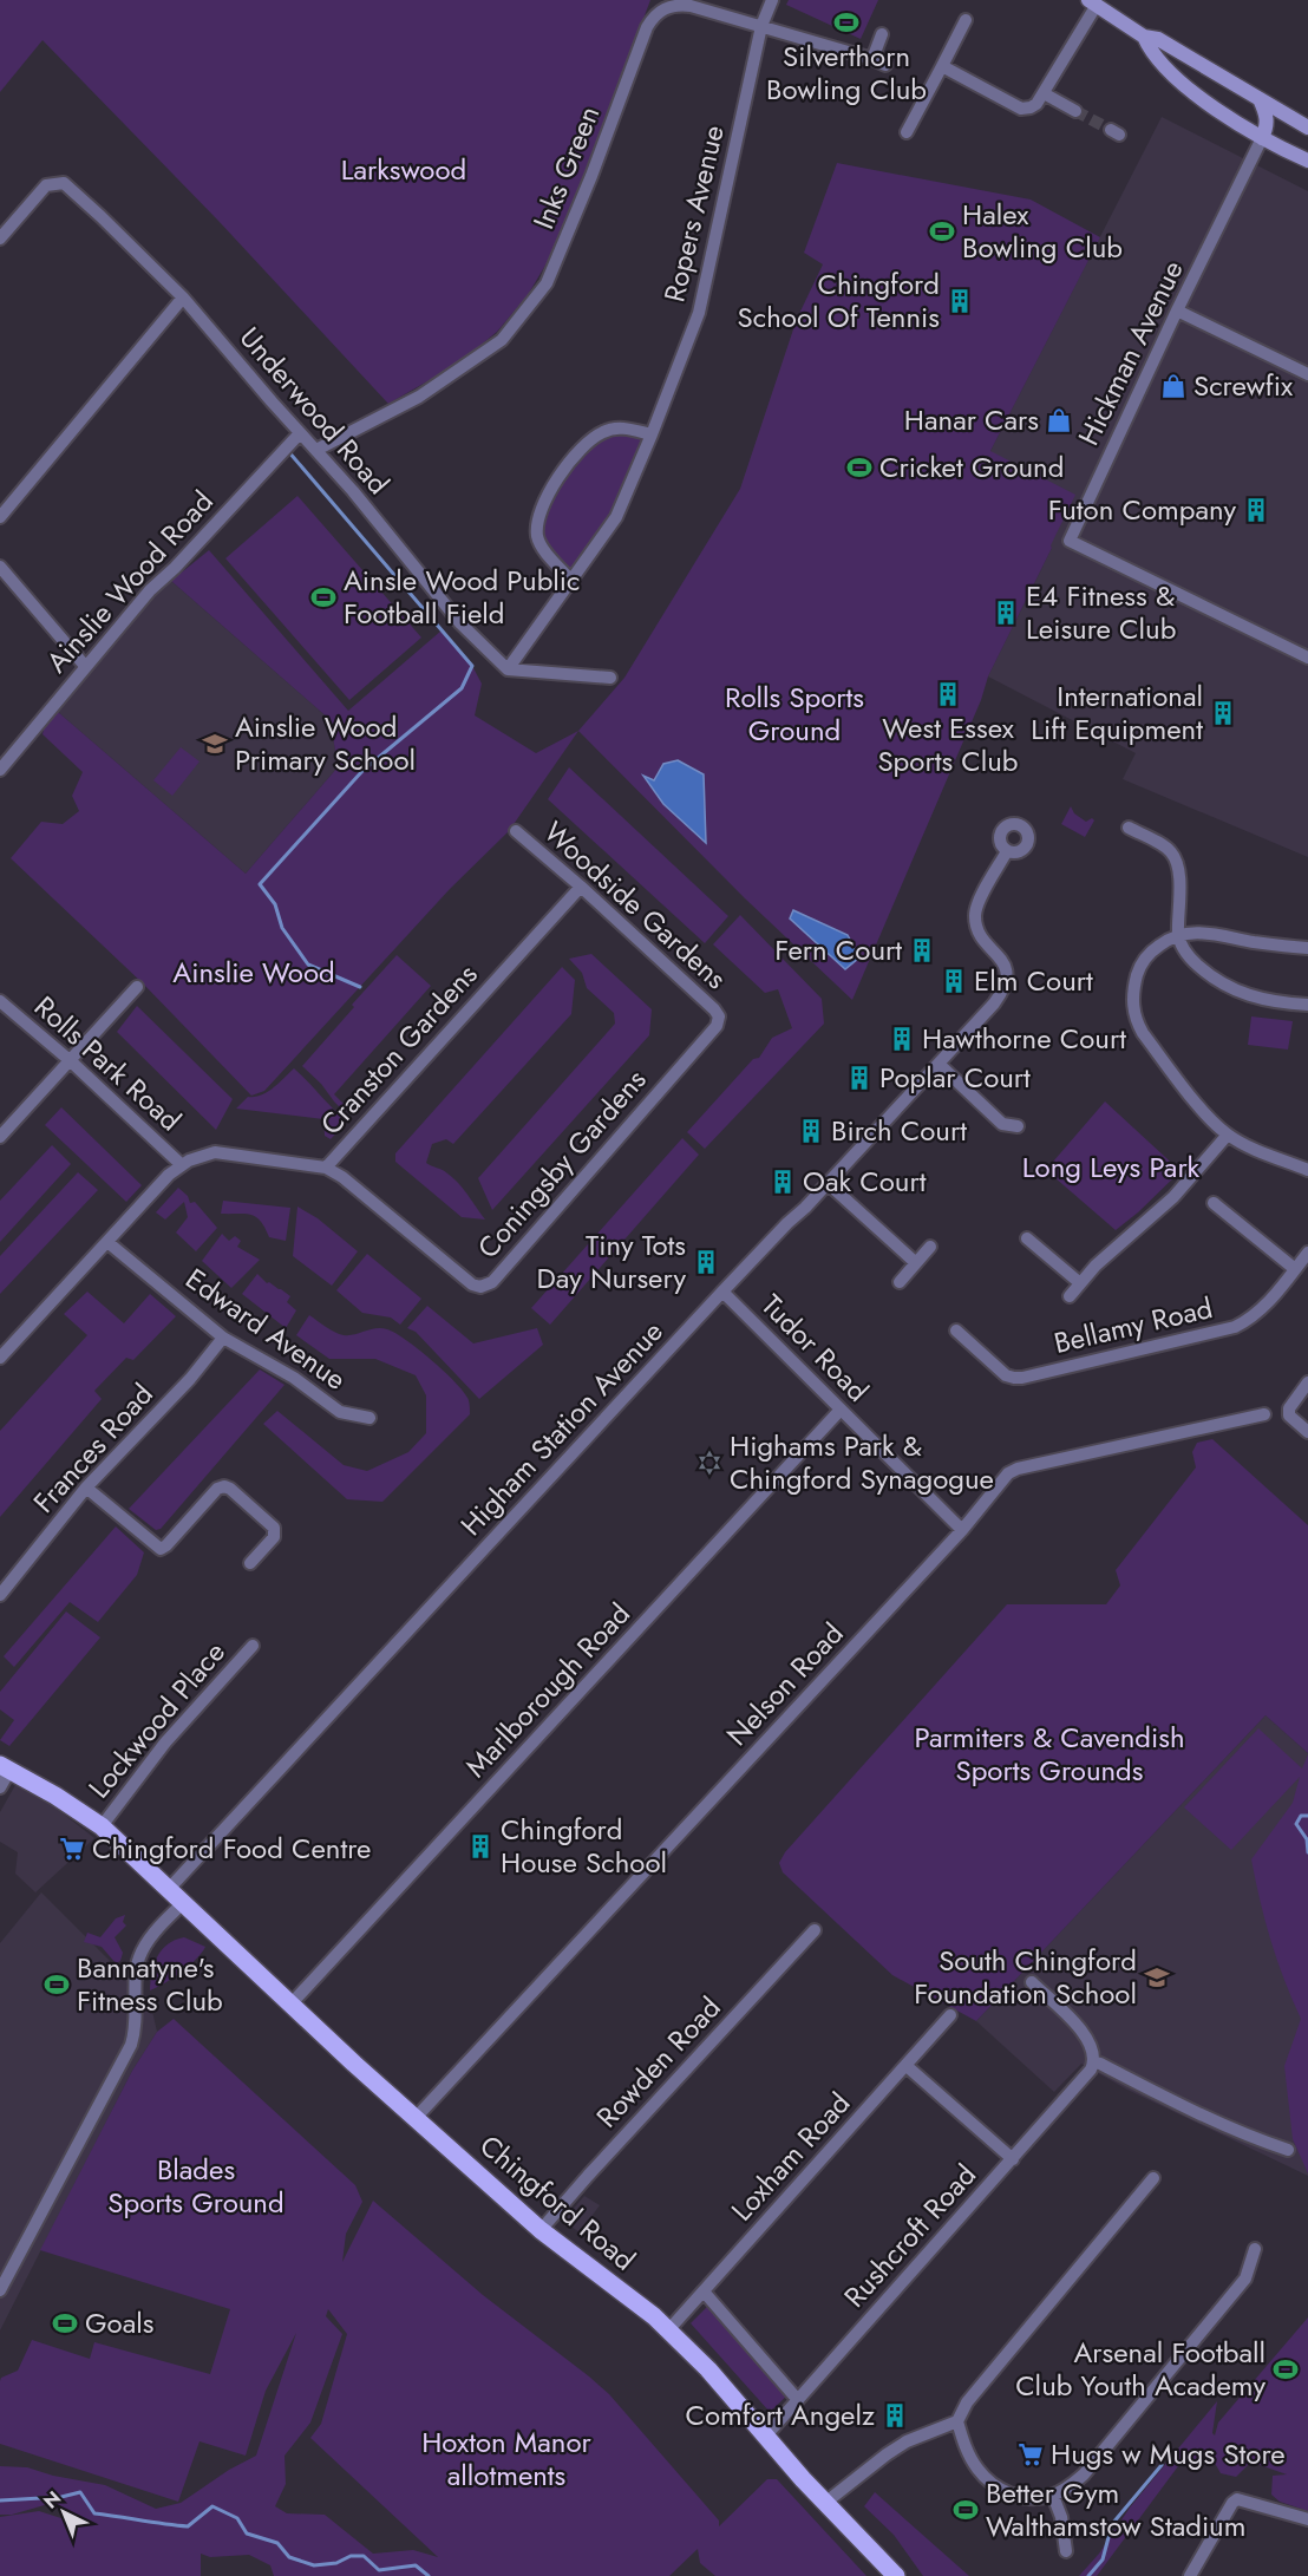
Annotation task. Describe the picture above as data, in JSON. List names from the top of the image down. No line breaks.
{"streets":{"main road":["Chingford Road"],"street":["Inks Green","Ropers Avenue","Hickman Avenue","Underwood Road","Ainslie Wood Road","Woodside Gardens","Cranston Gardens","Rolls Park Road","Coningsby Gardens","Bellamy Road","Edward Avenue","Tudor Road","Higham Station Avenue","Frances Road","Nelson Road","Marlborough Road","Lockwood Place","Rowden Road","Loxham Road","Rushcroft Road"]},"crossings":[["Inks Green","Ropers Avenue"],["Inks Green","Underwood Road"],["Ropers Avenue","Underwood Road"],["Underwood Road","Ainslie Wood Road"],["Woodside Gardens","Cranston Gardens"],["Woodside Gardens","Coningsby Gardens"],["Cranston Gardens","Rolls Park Road"],["Cranston Gardens","Coningsby Gardens"],["Edward Avenue","Frances Road"],["Tudor Road","Higham Station Avenue"],["Tudor Road","Nelson Road"],["Tudor Road","Marlborough Road"],["Higham Station Avenue","Chingford Road"],["Nelson Road","Chingford Road"],["Marlborough Road","Chingford Road"],["Lockwood Place","Chingford Road"],["Rowden Road","Chingford Road"],["Loxham Road","Chingford Road"],["Chingford Road","Rushcroft Road"]],"parks":["Larkswood","Rolls Sports Ground","Ainslie Wood","Long Leys Park","Parmiters & Cavendish Sports Grounds","Blades Sports Ground","Hoxton Manor allotments"],"places":{"sports":["Silverthorn Bowling Club","Halex Bowling Club","Cricket Ground","Ainsle Wood Public Football Field","Bannatyne's Fitness Club","Goals","Arsenal Football Club Youth Academy","Better Gym Walthamstow Stadium"],"building":["Chingford School Of Tennis","Futon Company","E4 Fitness & Leisure Club","West Essex Sports Club","International Lift Equipment","Fern Court","Elm Court","Hawthorne Court","Poplar Court","Birch Court","Oak Court","Tiny Tots Day Nursery","Chingford House School","Comfort Angelz"],"shop":["Screwfix","Hanar Cars"],"school or university":["Ainslie Wood Primary School","South Chingford Foundation School"],"synagogue":["Highams Park & Chingford Synagogue"],"supermarket":["Chingford Food Centre","Hugs w Mugs Store"]},"north":"top left"}
